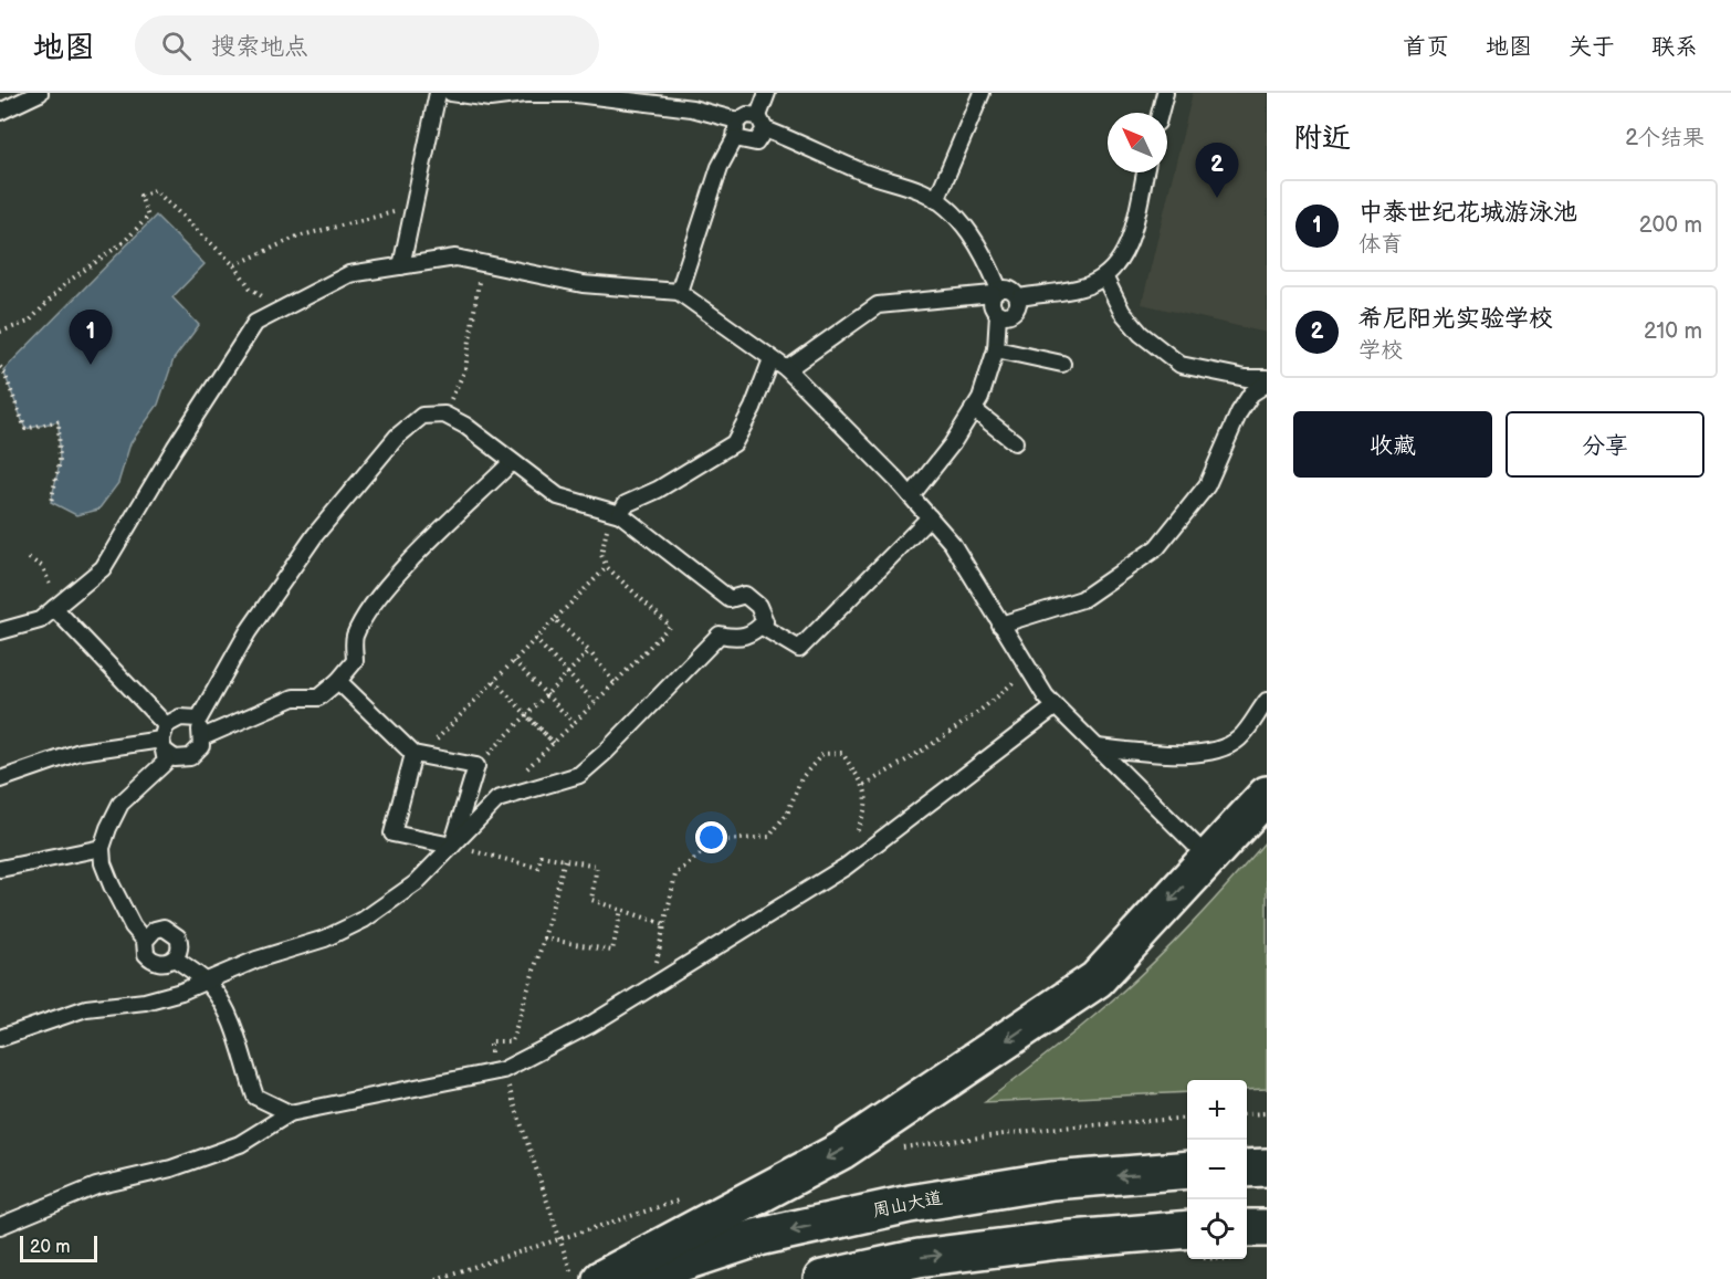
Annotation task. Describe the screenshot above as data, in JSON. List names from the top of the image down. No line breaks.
{"streets":{"main road":["周山大道"]},"scale_bar":"20 m","north":"top left","page":{"header":"地图","search":"搜索地点","nav":["首页","地图","关于","联系"],"heading":["附近","2个结果"],"pins":["2","1"],"list":[{"mark":"1","name":"中泰世纪花城游泳池","note":"体育","value":"200 m"},{"mark":"2","name":"希尼阳光实验学校","note":"学校","value":"210 m"}],"buttons":["收藏","分享"],"map_buttons":["+","−"],"scale":"20 m"}}
